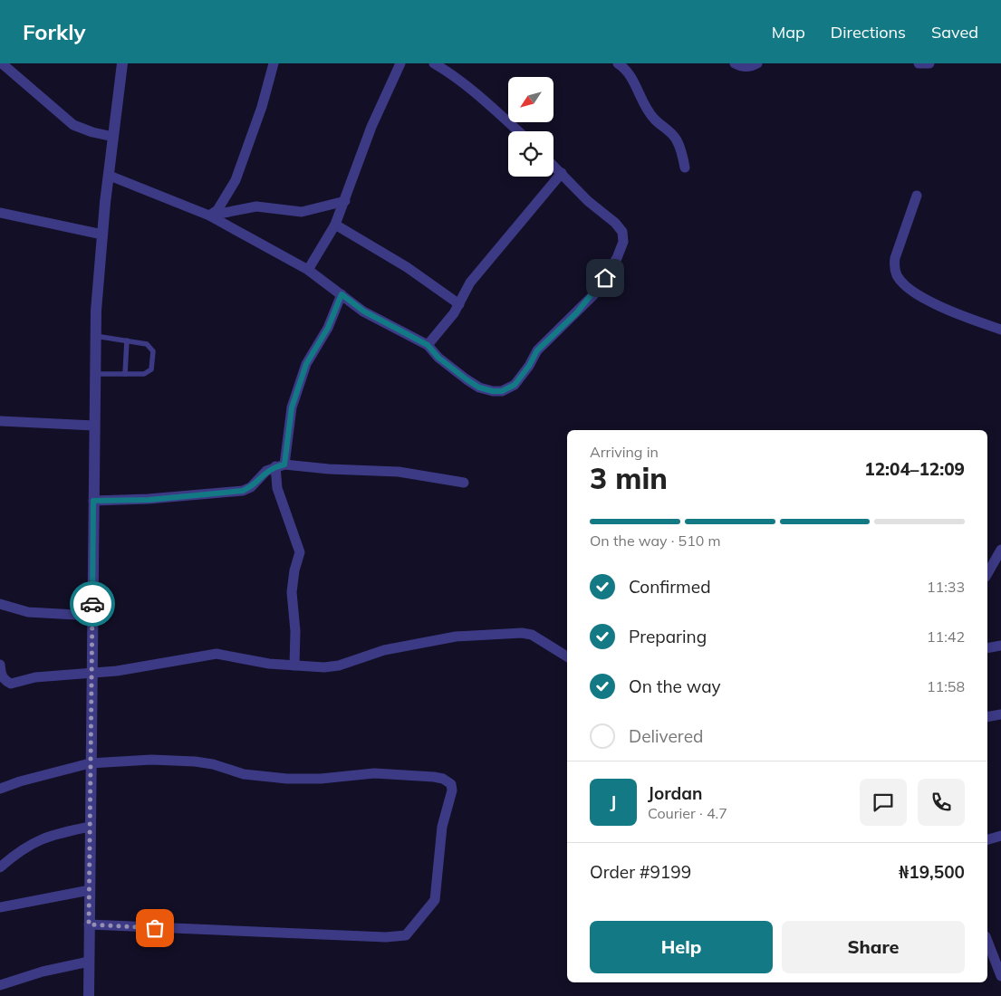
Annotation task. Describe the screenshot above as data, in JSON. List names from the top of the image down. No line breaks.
{"north":"bottom left","page":{"header":"Forkly","nav":["Map","Directions","Saved"],"heading":["3 min","Arriving in","12:04–12:09"],"panel":["Jordan","Courier · 4.7","Order #9199","₦19,500"],"bar":"On the way · 510 m","list":[["Confirmed","11:33"],["Preparing","11:42"],["On the way","11:58"],"Delivered"],"round":"J","buttons":["Help","Share"]}}
